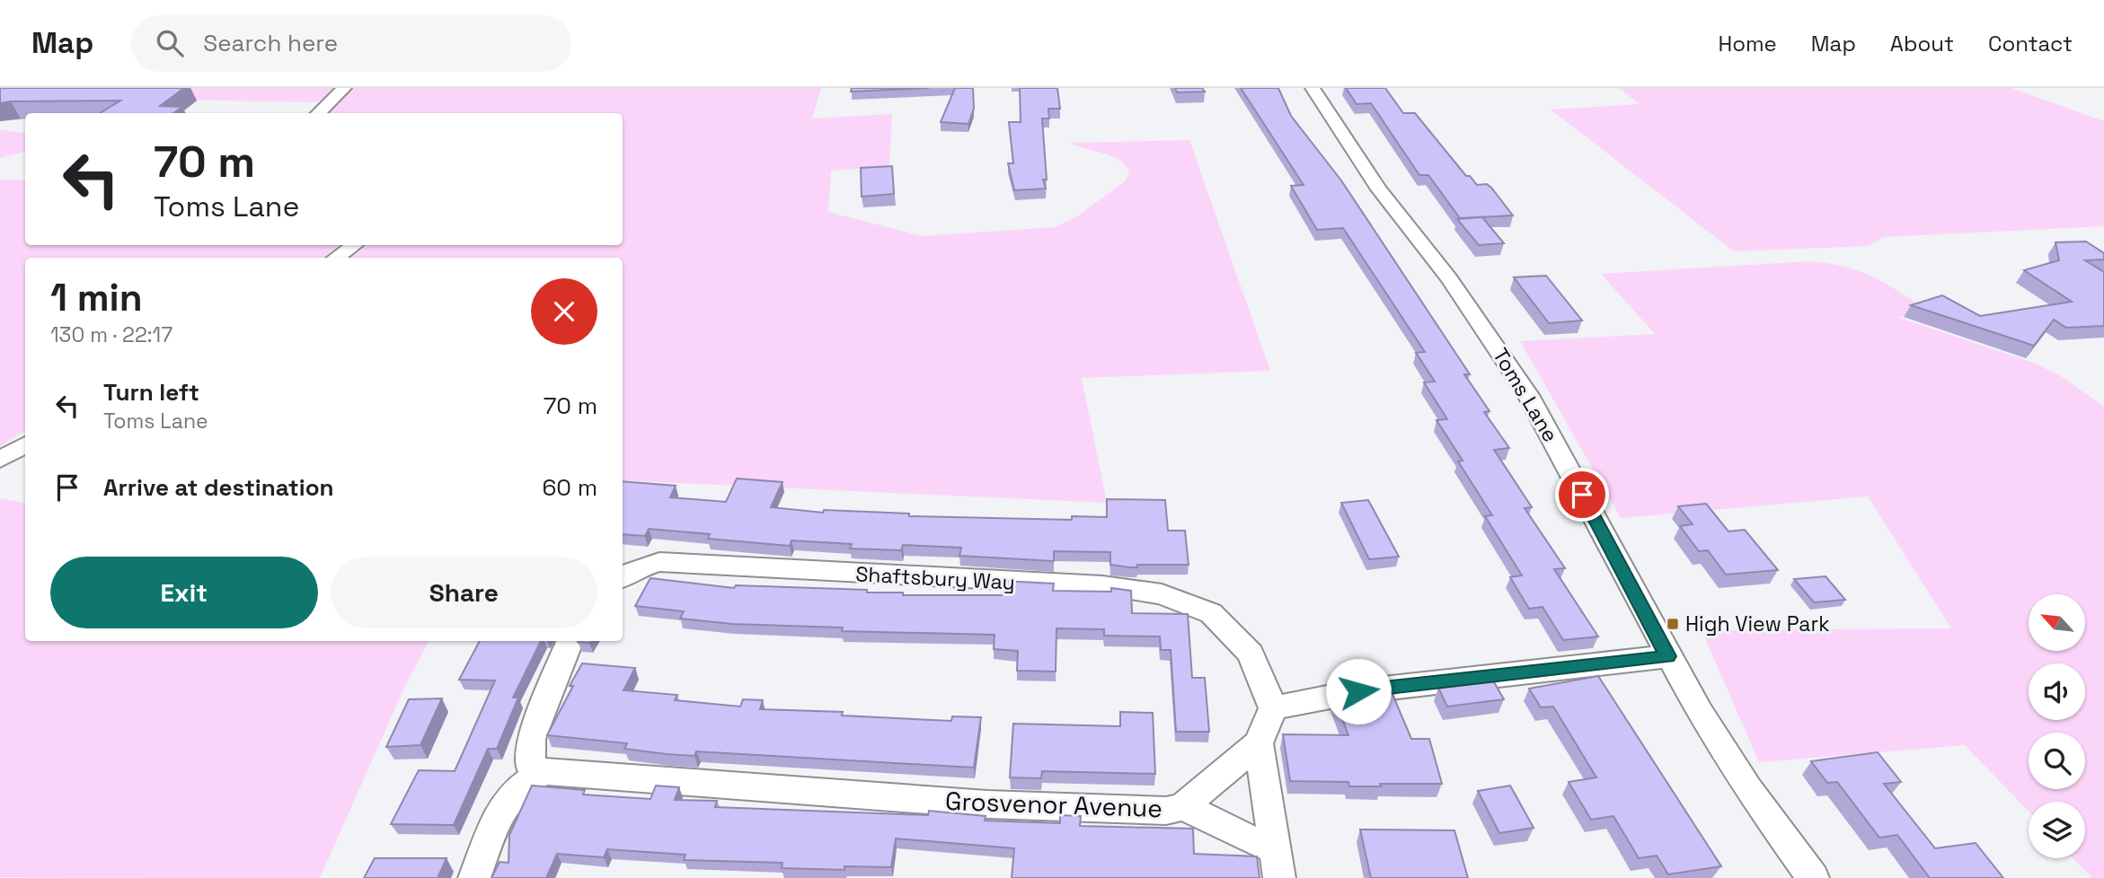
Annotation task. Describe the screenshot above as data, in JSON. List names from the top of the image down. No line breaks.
{"streets":{"street":["Toms Lane","Shaftsbury Way","Grosvenor Avenue"]},"crossings":[["Shaftsbury Way","Grosvenor Avenue"]],"places":{"transit":["High View Park"]},"north":"top left","page":{"header":"Map","search":"Search here","nav":["Home","Map","About","Contact"],"turn":["70 m","Toms Lane"],"heading":["1 min","130 m · 22:17"],"list":[{"name":"Turn left","note":"Toms Lane","value":"70 m"},{"name":"Arrive at destination","value":"60 m"}],"buttons":["Exit","Share"]}}
